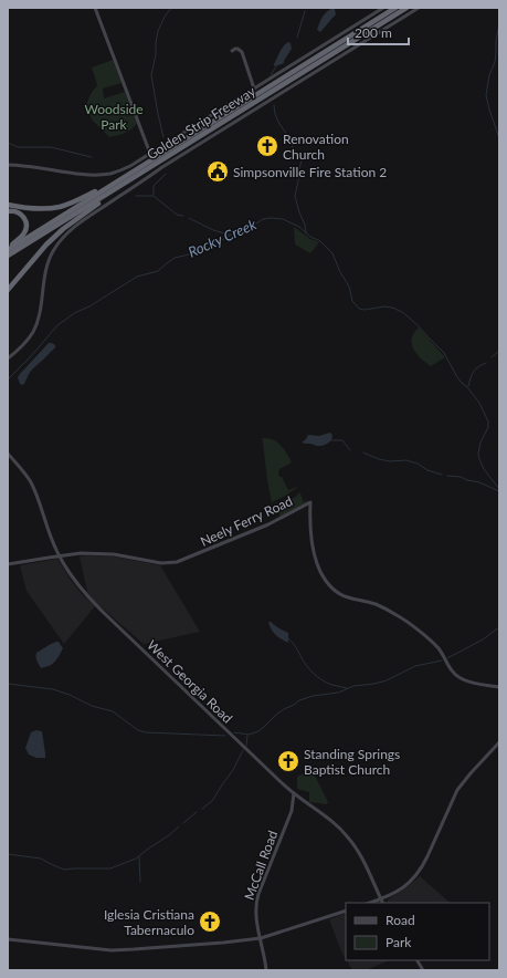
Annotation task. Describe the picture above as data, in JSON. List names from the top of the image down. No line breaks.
{"streets":{"highway":["Golden Strip Freeway"],"street":["Neely Ferry Road","West Georgia Road","McCall Road"]},"crossings":[["Neely Ferry Road","West Georgia Road"],["West Georgia Road","McCall Road"]],"water":["Rocky Creek"],"parks":["Woodside Park"],"places":{"church":["Renovation Church","Standing Springs Baptist Church","Iglesia Cristiana Tabernaculo"],"public building":["Simpsonville Fire Station 2"]},"legend":["Road","Park"],"scale_bar":"200 m"}
